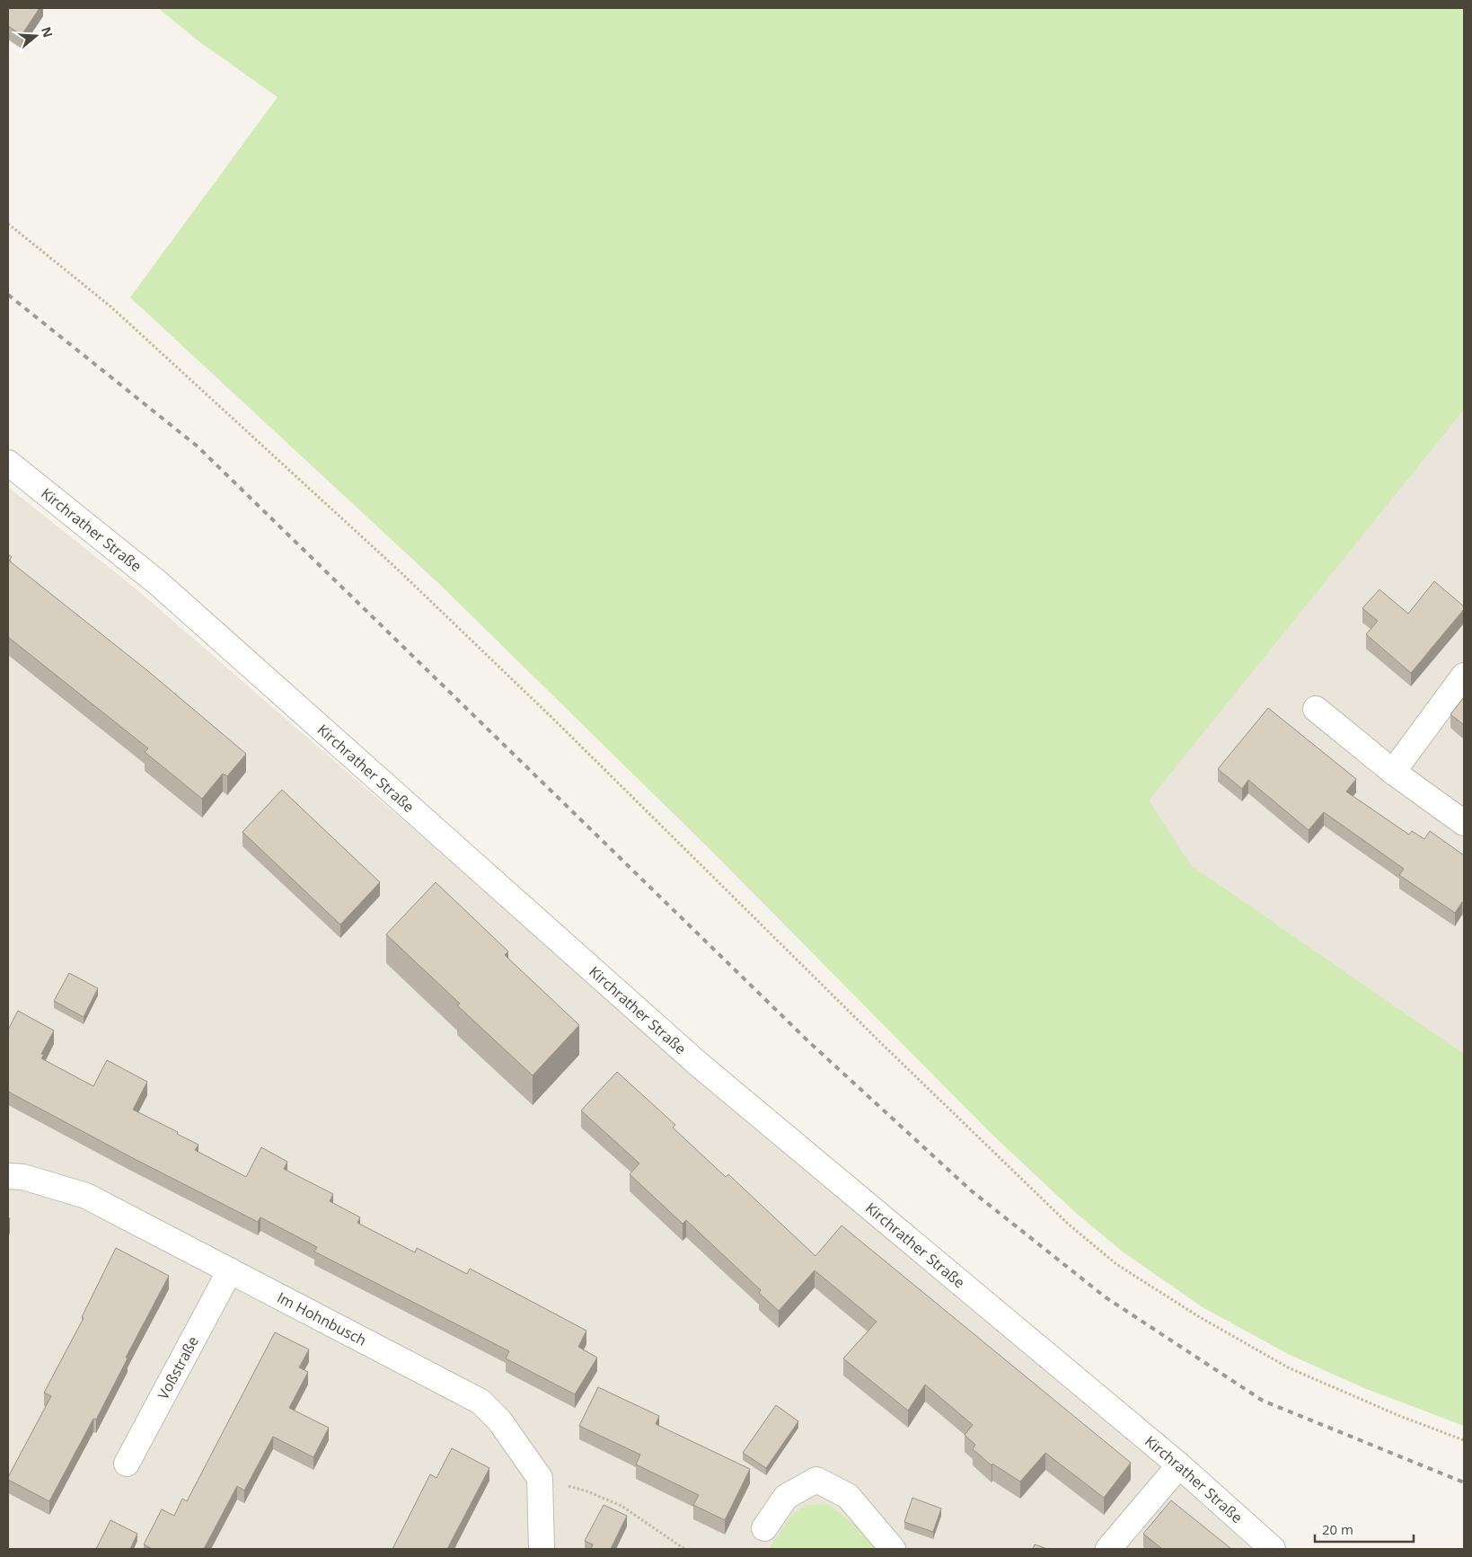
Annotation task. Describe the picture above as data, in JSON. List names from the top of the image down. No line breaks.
{"streets":{"street":["Kirchrather Straße","Im Hohnbusch","Voßstraße"]},"crossings":[["Im Hohnbusch","Voßstraße"]],"scale_bar":"20 m","north":"right"}
